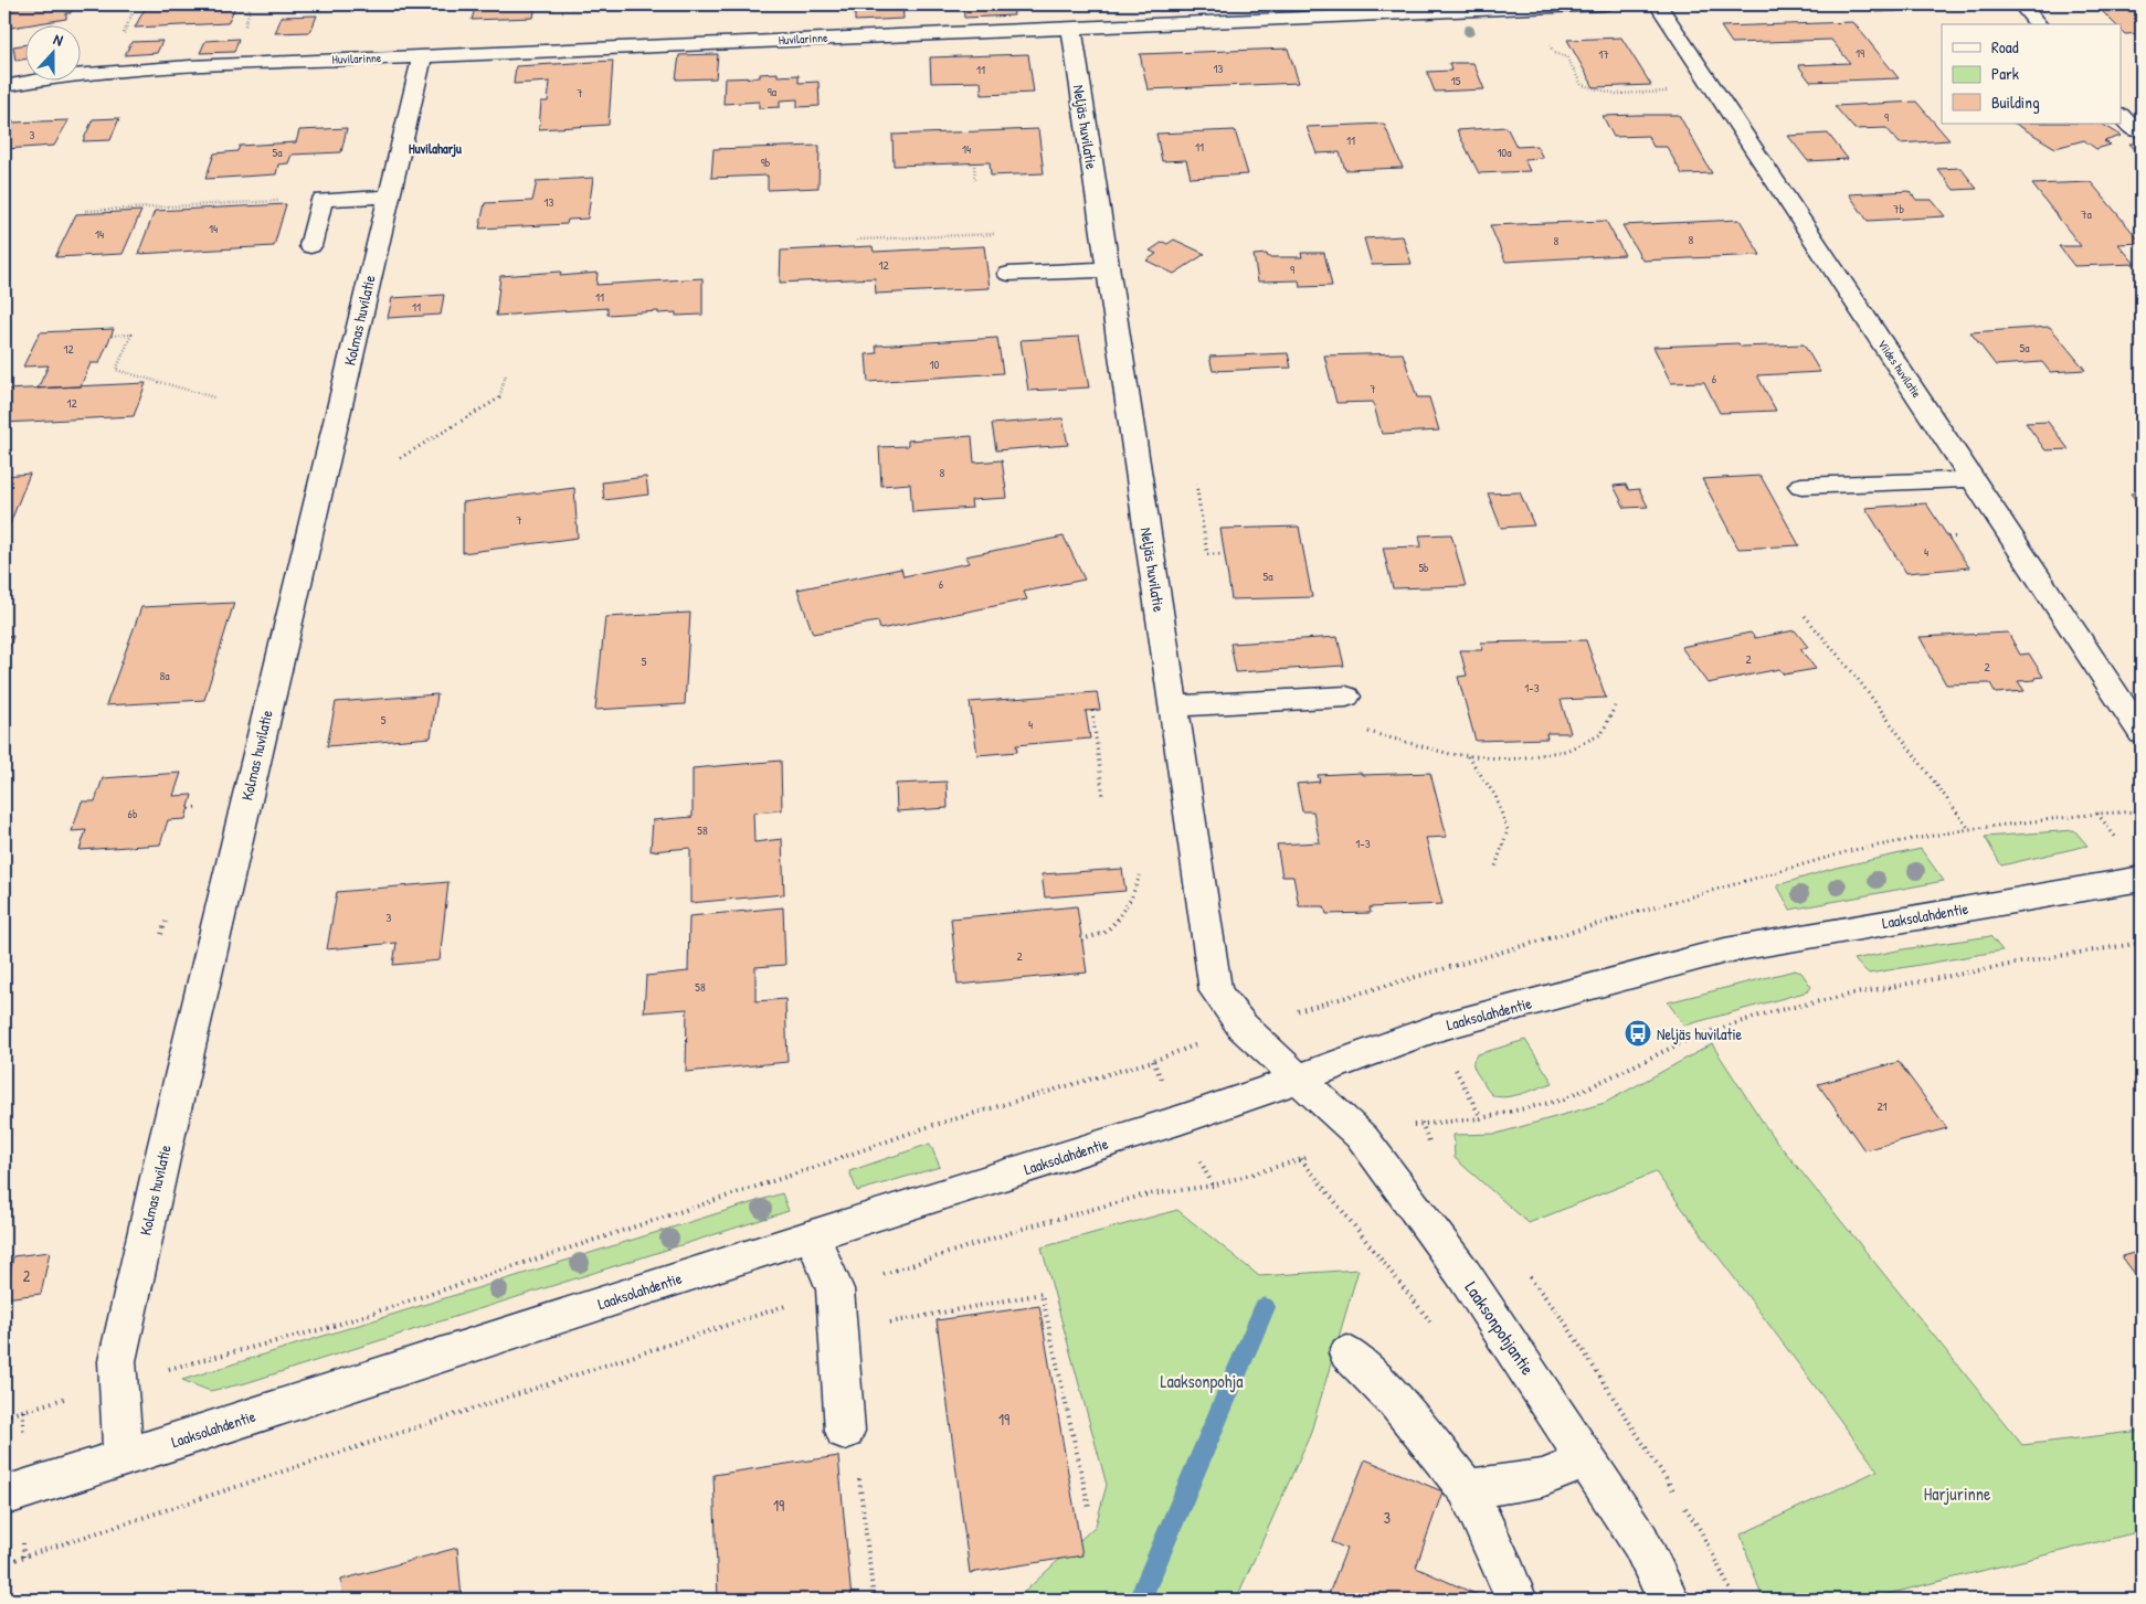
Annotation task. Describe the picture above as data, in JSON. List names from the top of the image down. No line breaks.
{"streets":{"street":["Huvilarinne","Neljäs huvilatie","Kolmas huvilatie","Viides huvilatie","Laaksolahdentie","Laaksonpohjantie"]},"crossings":[["Huvilarinne","Neljäs huvilatie"],["Huvilarinne","Kolmas huvilatie"],["Neljäs huvilatie","Laaksolahdentie"],["Neljäs huvilatie","Laaksonpohjantie"],["Kolmas huvilatie","Laaksolahdentie"],["Laaksolahdentie","Laaksonpohjantie"]],"districts":["Huvilaharju"],"parks":["Laaksonpohja","Harjurinne"],"places":{"bus stop":["Neljäs huvilatie"]},"house_numbers":["19","17","13","11","15","9a","7","9","3","11","11","14","5a","10a","9b","13","7b","7a","14","14","8","8","12","9","11","11","5a","12","10","6","7","12","8","7","4","5b","5a","6","2","5","2","8a","1-3","5","4","6b","58","1-3","3","2","58","21","2","19","19","3"],"legend":["Road","Park","Building"],"north":"top"}
